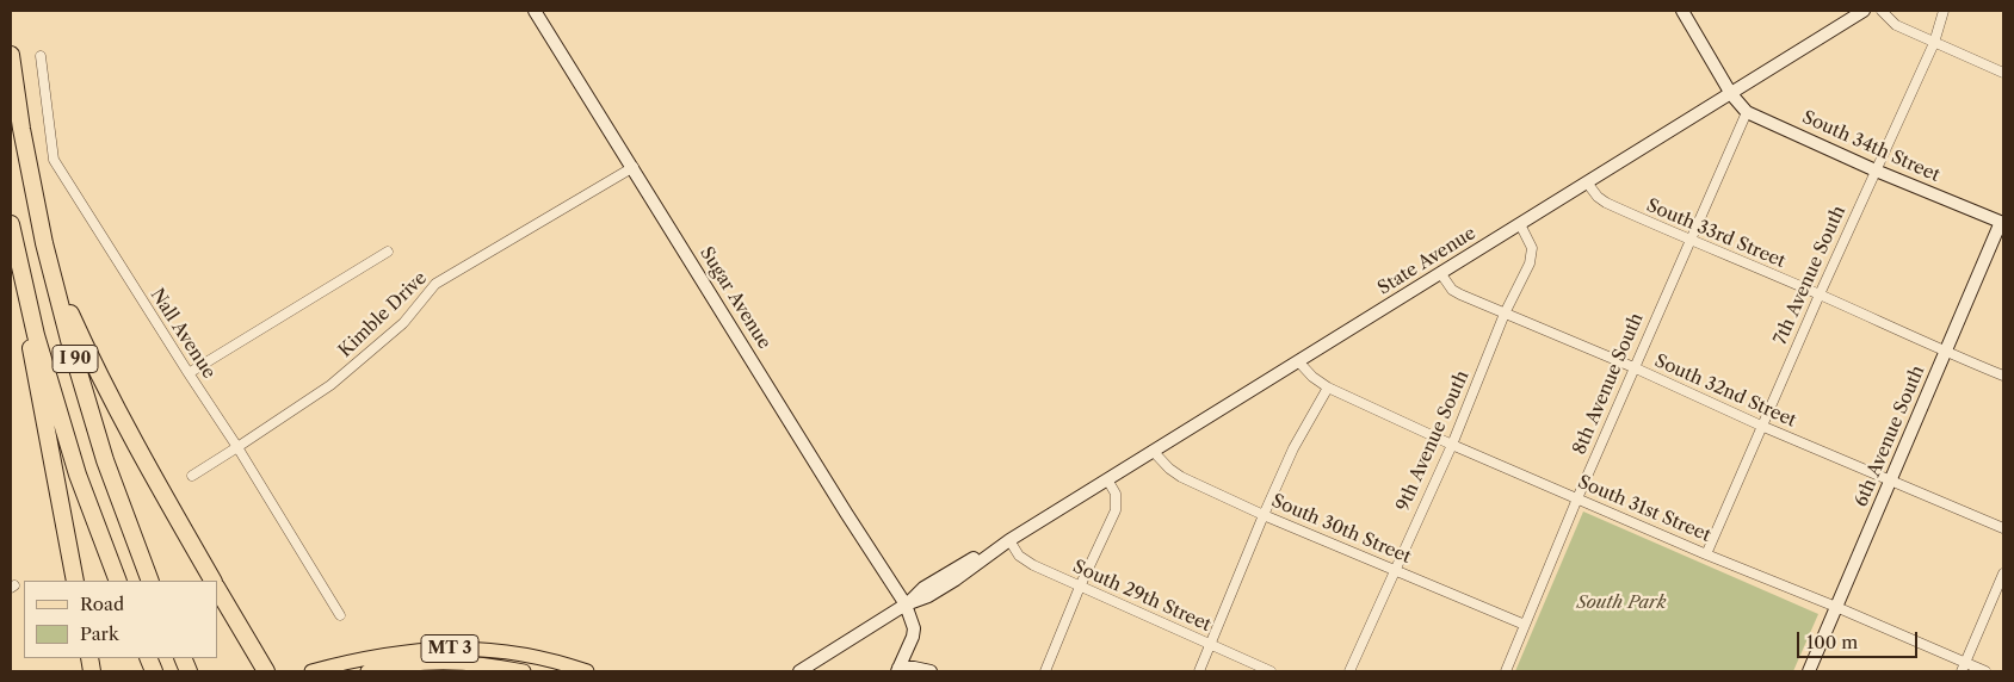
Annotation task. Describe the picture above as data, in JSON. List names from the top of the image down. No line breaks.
{"streets":{"highway":["I 90"],"main road":["South 34th Street","State Avenue","Sugar Avenue","6th Avenue South","MT 3"],"street":["South 33rd Street","7th Avenue South","Kimble Drive","Nall Avenue","8th Avenue South","South 32nd Street","9th Avenue South","South 31st Street","South 30th Street","South 29th Street"]},"crossings":[["South 34th Street","State Avenue"],["South 34th Street","7th Avenue South"],["South 34th Street","8th Avenue South"],["South 34th Street","6th Avenue South"],["South 33rd Street","State Avenue"],["South 33rd Street","7th Avenue South"],["South 33rd Street","8th Avenue South"],["South 33rd Street","6th Avenue South"],["State Avenue","Sugar Avenue"],["State Avenue","South 32nd Street"],["State Avenue","9th Avenue South"],["State Avenue","South 31st Street"],["State Avenue","South 30th Street"],["State Avenue","South 29th Street"],["7th Avenue South","South 32nd Street"],["7th Avenue South","South 31st Street"],["Sugar Avenue","Kimble Drive"],["Kimble Drive","Nall Avenue"],["8th Avenue South","South 32nd Street"],["8th Avenue South","South 31st Street"],["8th Avenue South","South 30th Street"],["South 32nd Street","6th Avenue South"],["South 32nd Street","9th Avenue South"],["6th Avenue South","South 31st Street"],["9th Avenue South","South 31st Street"],["9th Avenue South","South 30th Street"]],"parks":["South Park"],"legend":["Road","Park"],"scale_bar":"100 m"}
